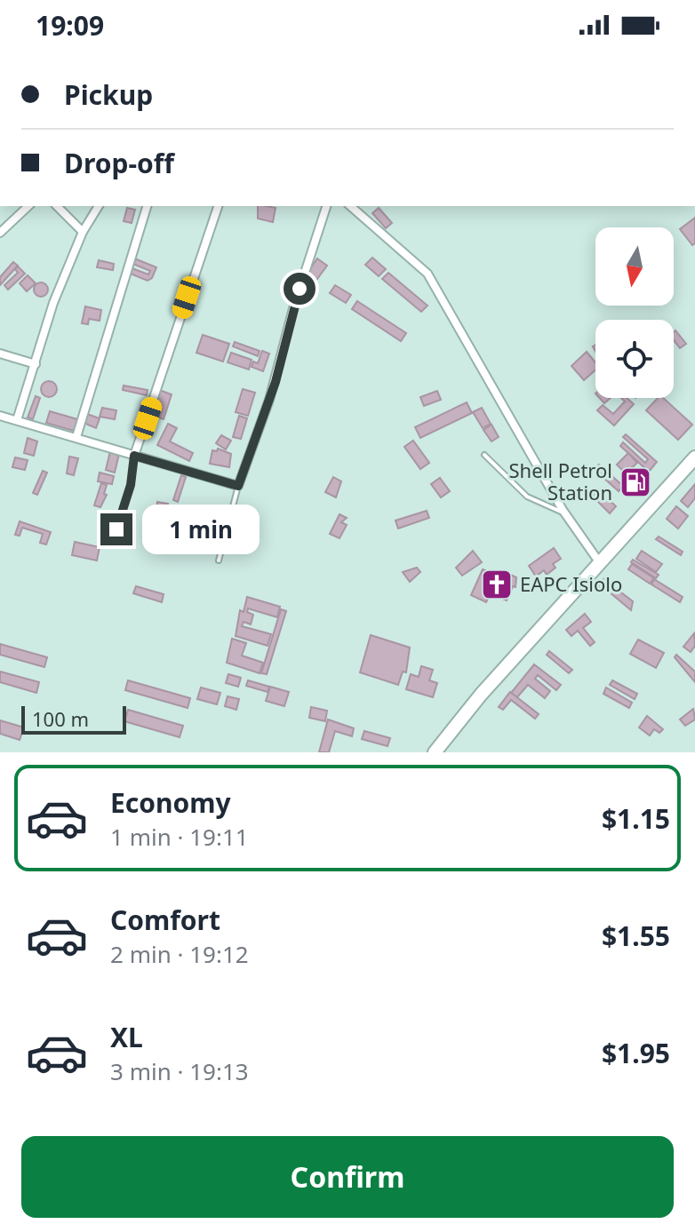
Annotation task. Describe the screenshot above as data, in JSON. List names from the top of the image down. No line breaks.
{"places":{"fuel station":["Shell Petrol Station"],"church":["EAPC Isiolo"]},"scale_bar":"100 m","north":"bottom","page":{"status":"19:09","banner":["Pickup","Drop-off"],"bubble":"1 min","scale":"100 m","list":[{"name":"Economy","note":"1 min · 19:11","value":"$1.15"},{"name":"Comfort","note":"2 min · 19:12","value":"$1.55"},{"name":"XL","note":"3 min · 19:13","value":"$1.95"}],"buttons":"Confirm"}}
